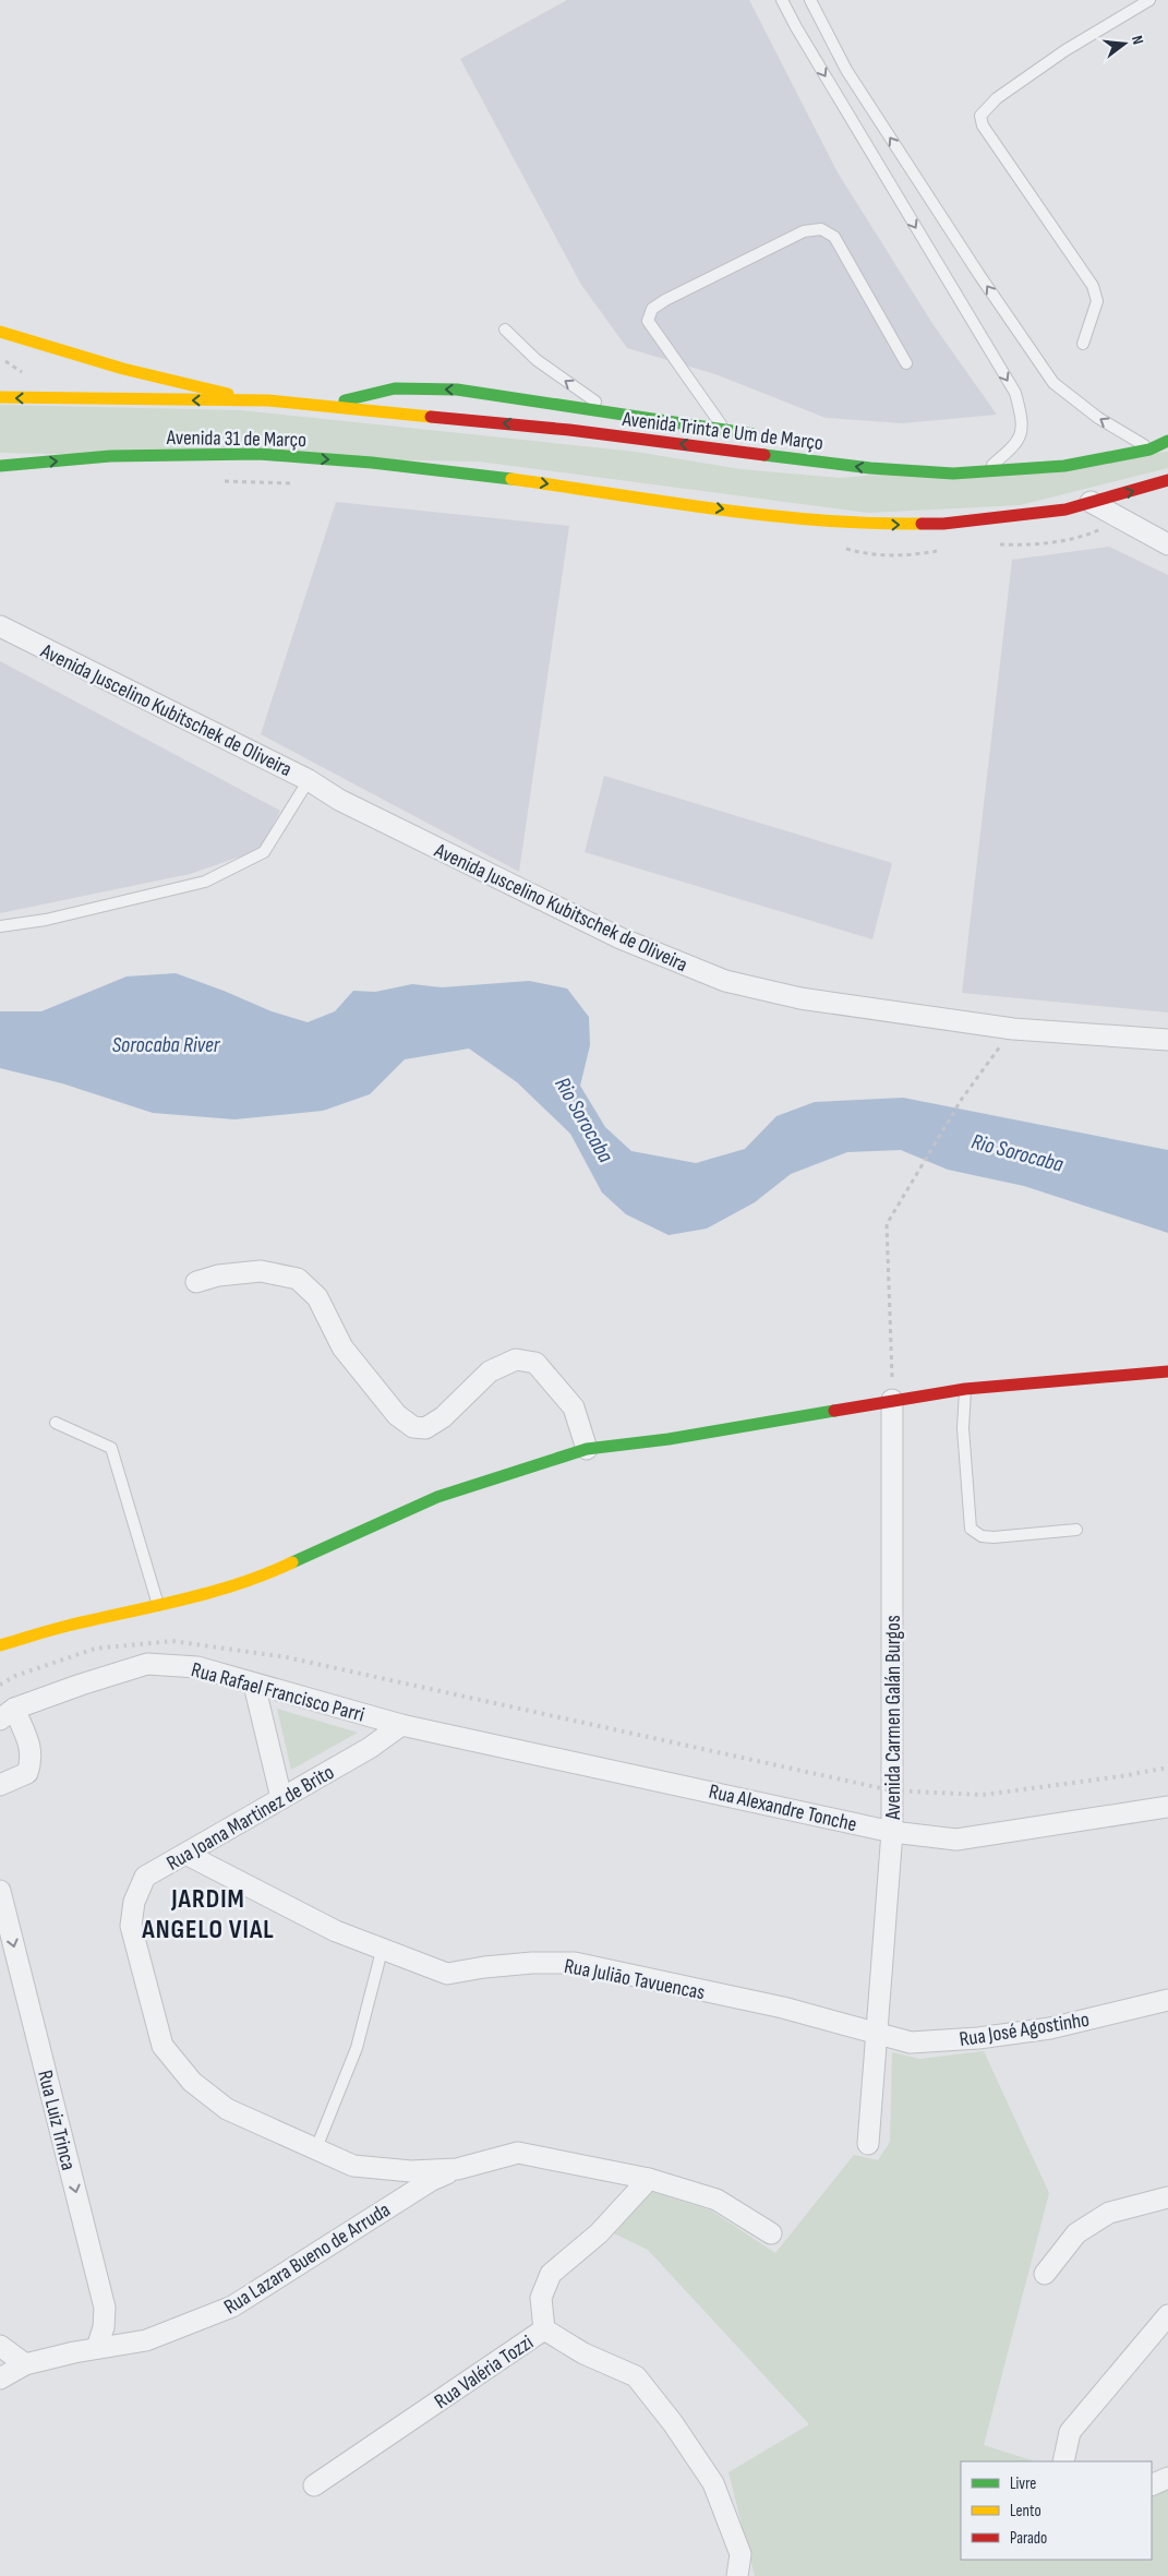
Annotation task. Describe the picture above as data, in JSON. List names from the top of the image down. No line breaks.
{"streets":{"main road":["Avenida Trinta e Um de Março","Avenida 31 de Março"],"street":["Avenida Juscelino Kubitschek de Oliveira","Rua Rafael Francisco Parri","Avenida Carmen Galán Burgos","Rua Alexandre Tonche","Rua Joana Martinez de Brito","Rua Julião Tavuencas","Rua José Agostinho","Rua Luiz Trinca","Rua Lazara Bueno de Arruda","Rua Valéria Tozzi"]},"crossings":[["Avenida Trinta e Um de Março","Avenida 31 de Março"],["Rua Rafael Francisco Parri","Rua Alexandre Tonche"],["Rua Rafael Francisco Parri","Rua Joana Martinez de Brito"],["Avenida Carmen Galán Burgos","Rua Alexandre Tonche"],["Avenida Carmen Galán Burgos","Rua Julião Tavuencas"],["Avenida Carmen Galán Burgos","Rua José Agostinho"],["Rua Alexandre Tonche","Rua Joana Martinez de Brito"],["Rua Joana Martinez de Brito","Rua Julião Tavuencas"],["Rua Joana Martinez de Brito","Rua Lazara Bueno de Arruda"],["Rua Joana Martinez de Brito","Rua Valéria Tozzi"],["Rua Julião Tavuencas","Rua José Agostinho"],["Rua Luiz Trinca","Rua Lazara Bueno de Arruda"]],"one_way":["Rua Luiz Trinca"],"districts":["JARDIM ANGELO VIAL"],"water":["Sorocaba River","Rio Sorocaba"],"legend":["Livre","Lento","Parado"],"north":"right"}
